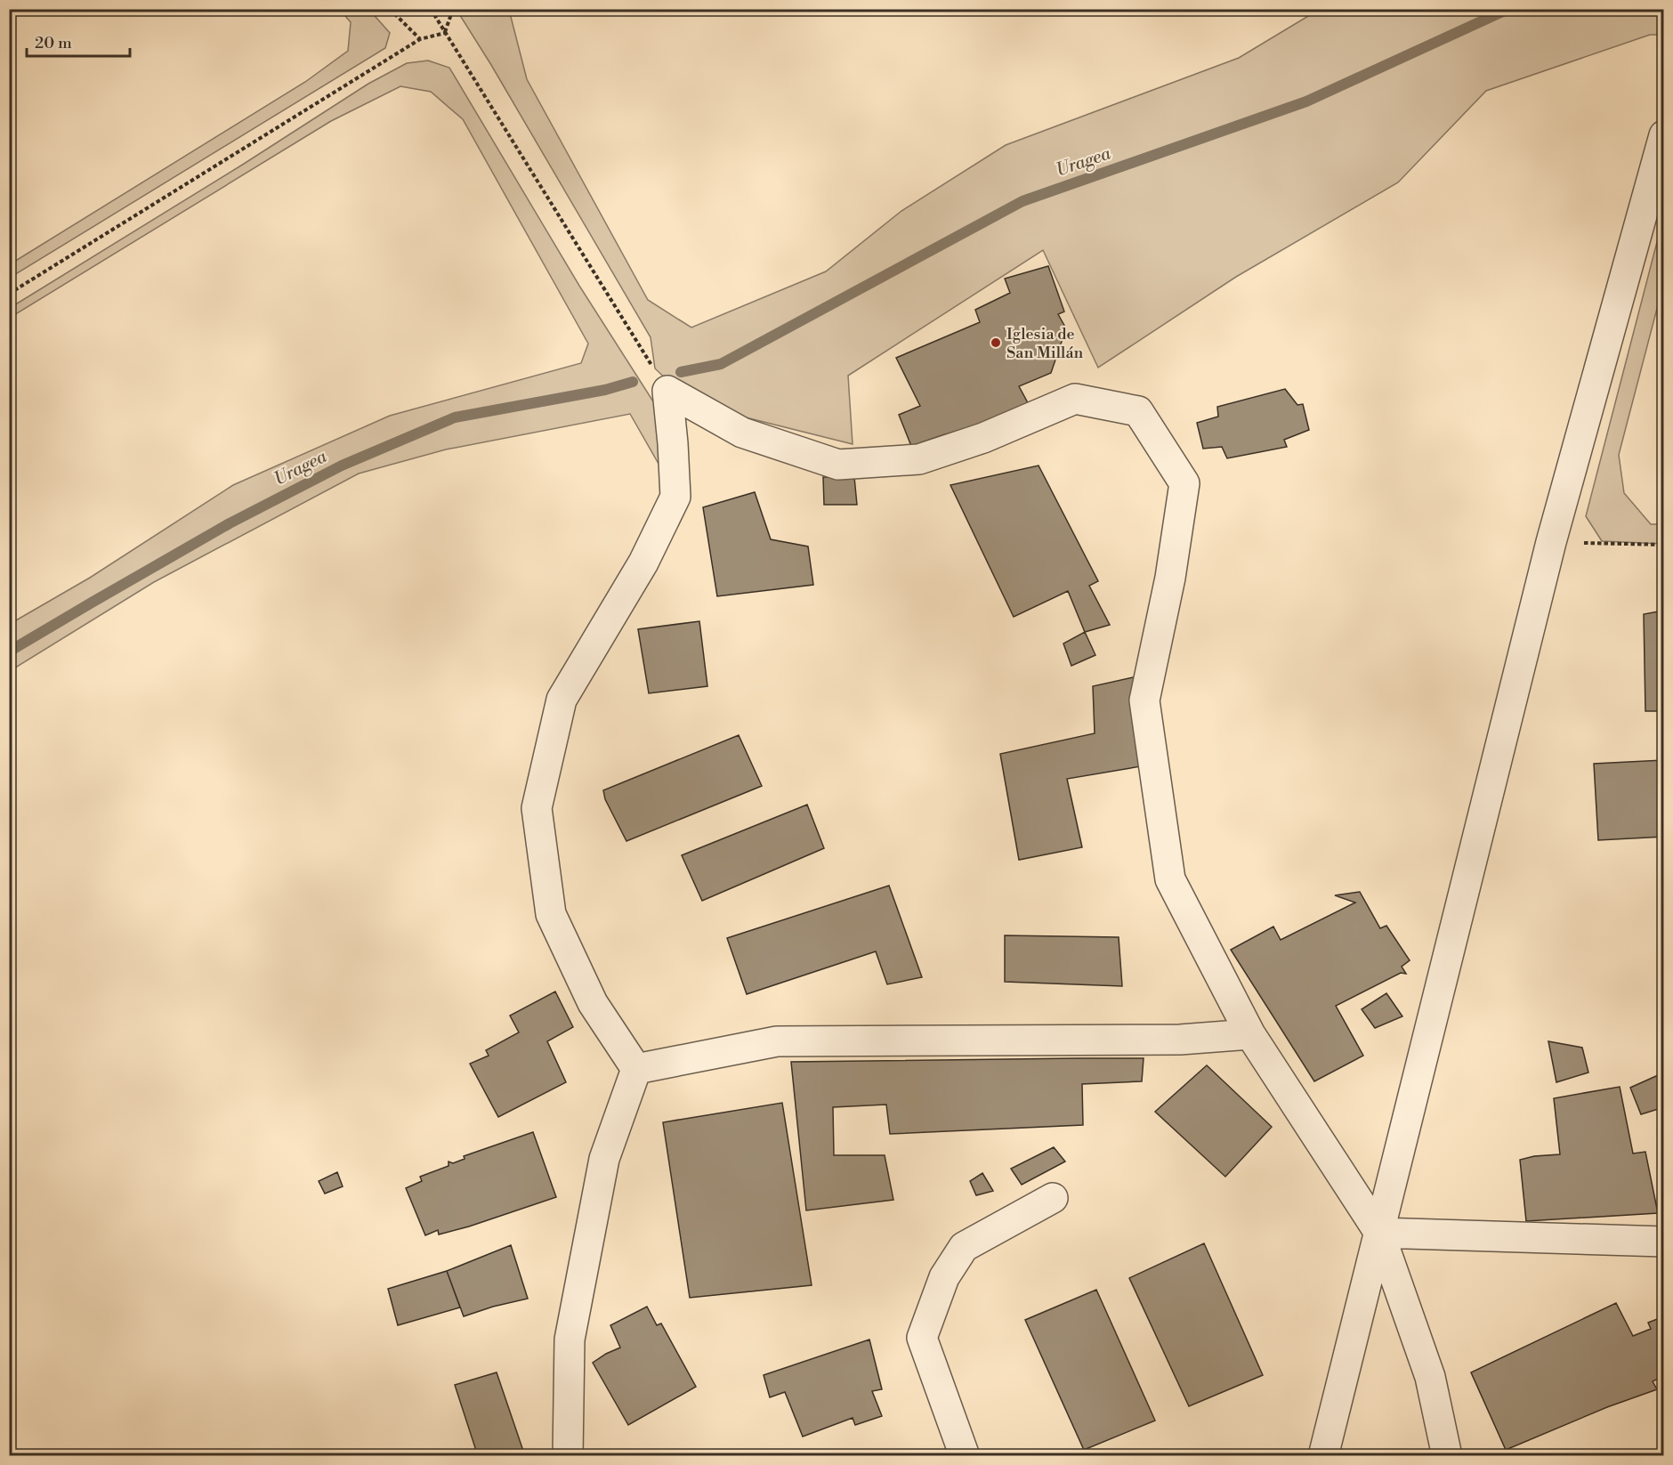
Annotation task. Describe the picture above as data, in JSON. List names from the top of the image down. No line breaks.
{"water":["Uragea"],"places":["Iglesia de San Millán"],"scale_bar":"20 m"}
